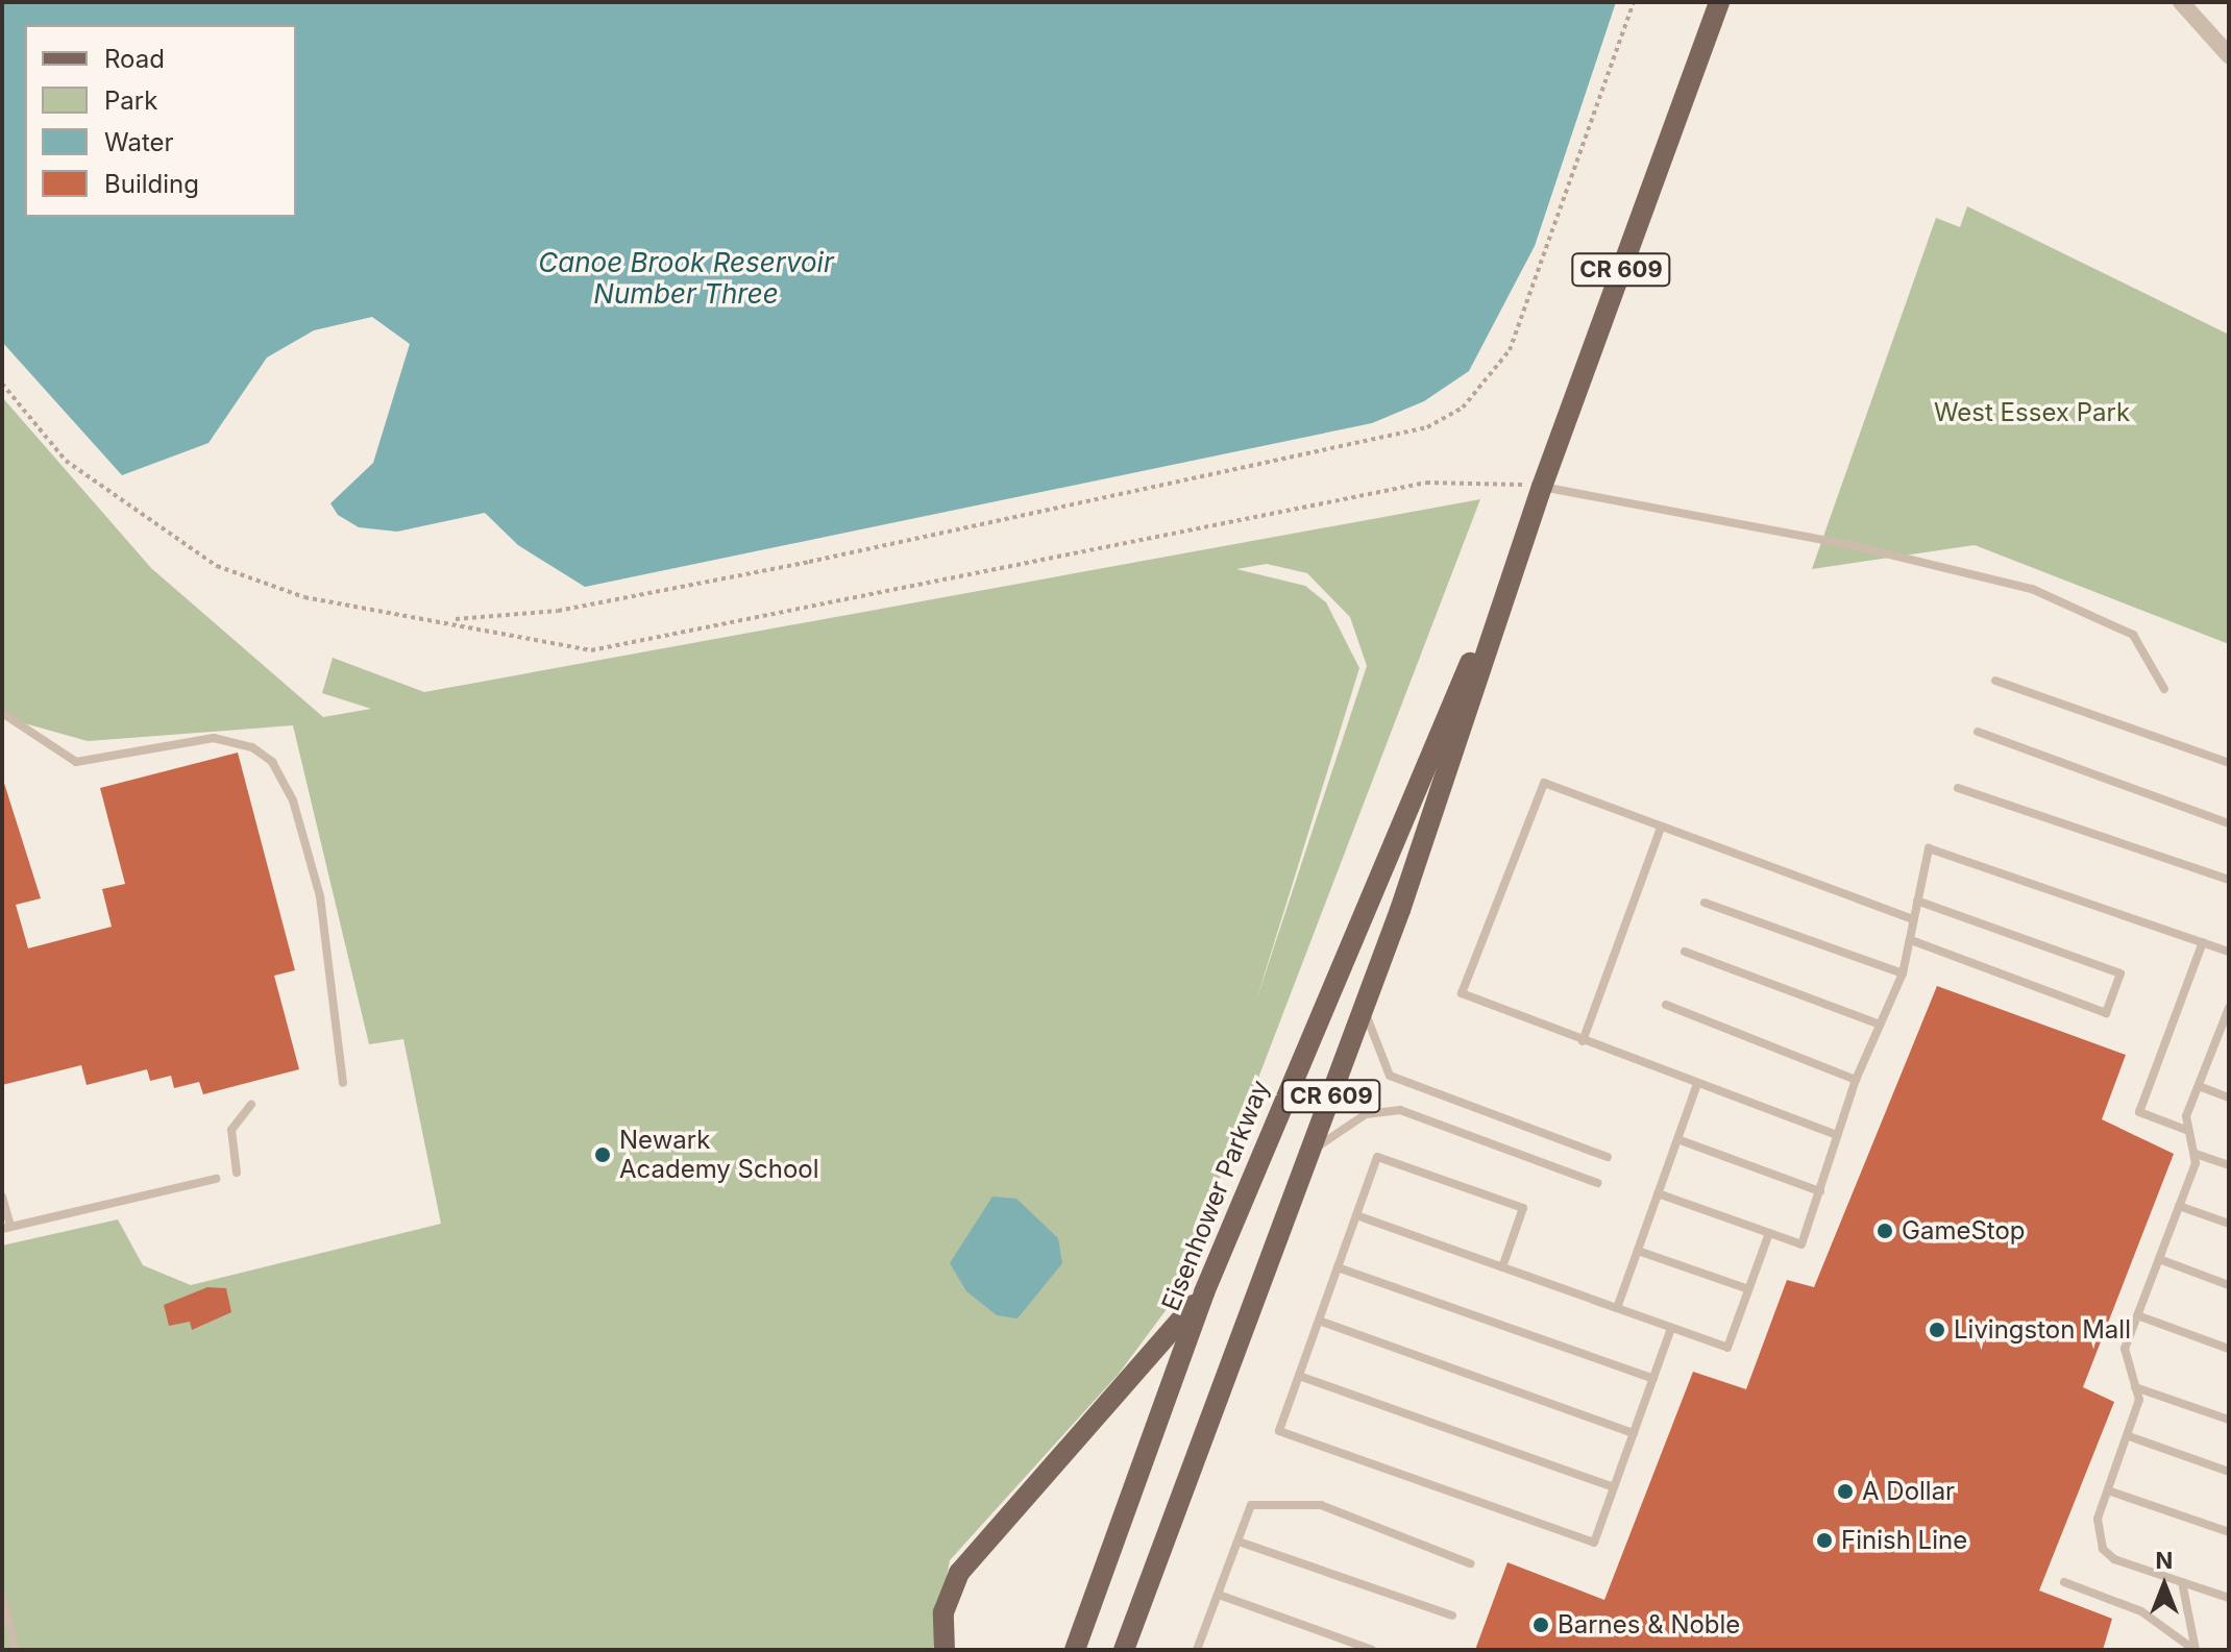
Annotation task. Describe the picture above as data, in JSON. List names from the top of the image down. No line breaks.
{"streets":{"main road":["CR 609","Eisenhower Parkway"]},"water":["Canoe Brook Reservoir Number Three"],"parks":["West Essex Park"],"places":["Newark Academy School","GameStop","Livingston Mall","A Dollar","Finish Line","Barnes & Noble"],"legend":["Road","Park","Water","Building"],"north":"top"}
